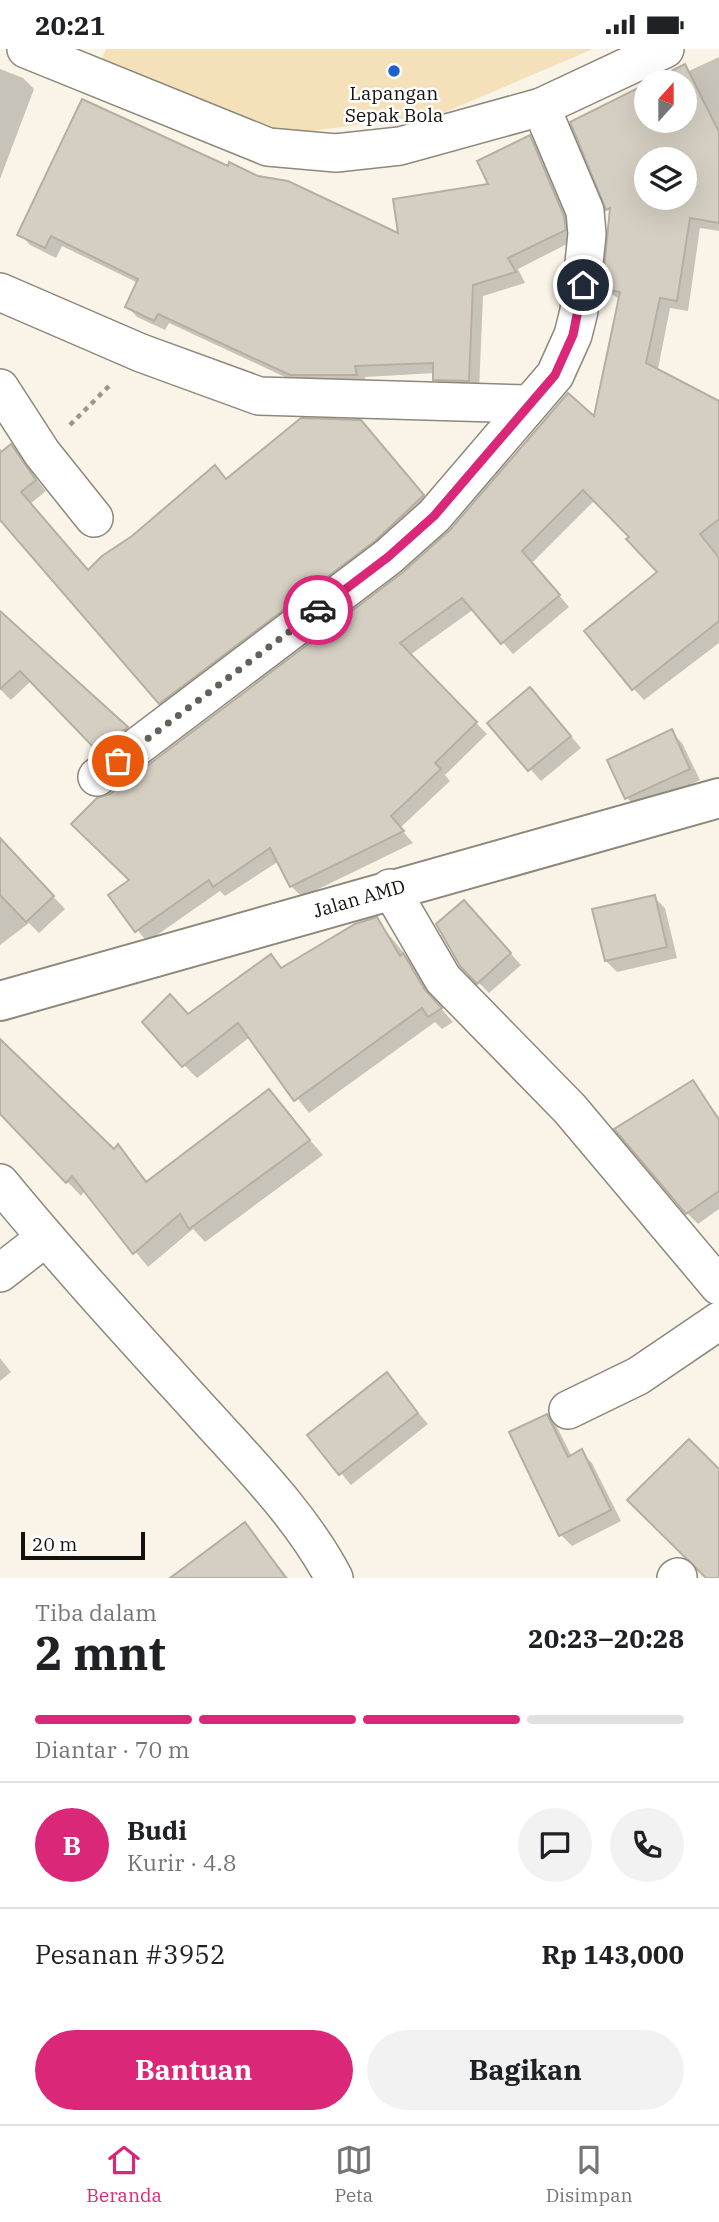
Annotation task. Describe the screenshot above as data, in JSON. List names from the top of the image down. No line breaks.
{"streets":{"street":["Jalan AMD"]},"places":["Lapangan Sepak Bola"],"scale_bar":"20 m","north":"top","page":{"status":"20:21","scale":"20 m","heading":["2 mnt","Tiba dalam","20:23–20:28"],"panel":["Budi","Kurir · 4.8","Pesanan #3952","Rp 143,000"],"bar":"Diantar · 70 m","round":"B","buttons":["Bantuan","Bagikan"],"tabs":["Beranda","Peta","Disimpan"]}}
